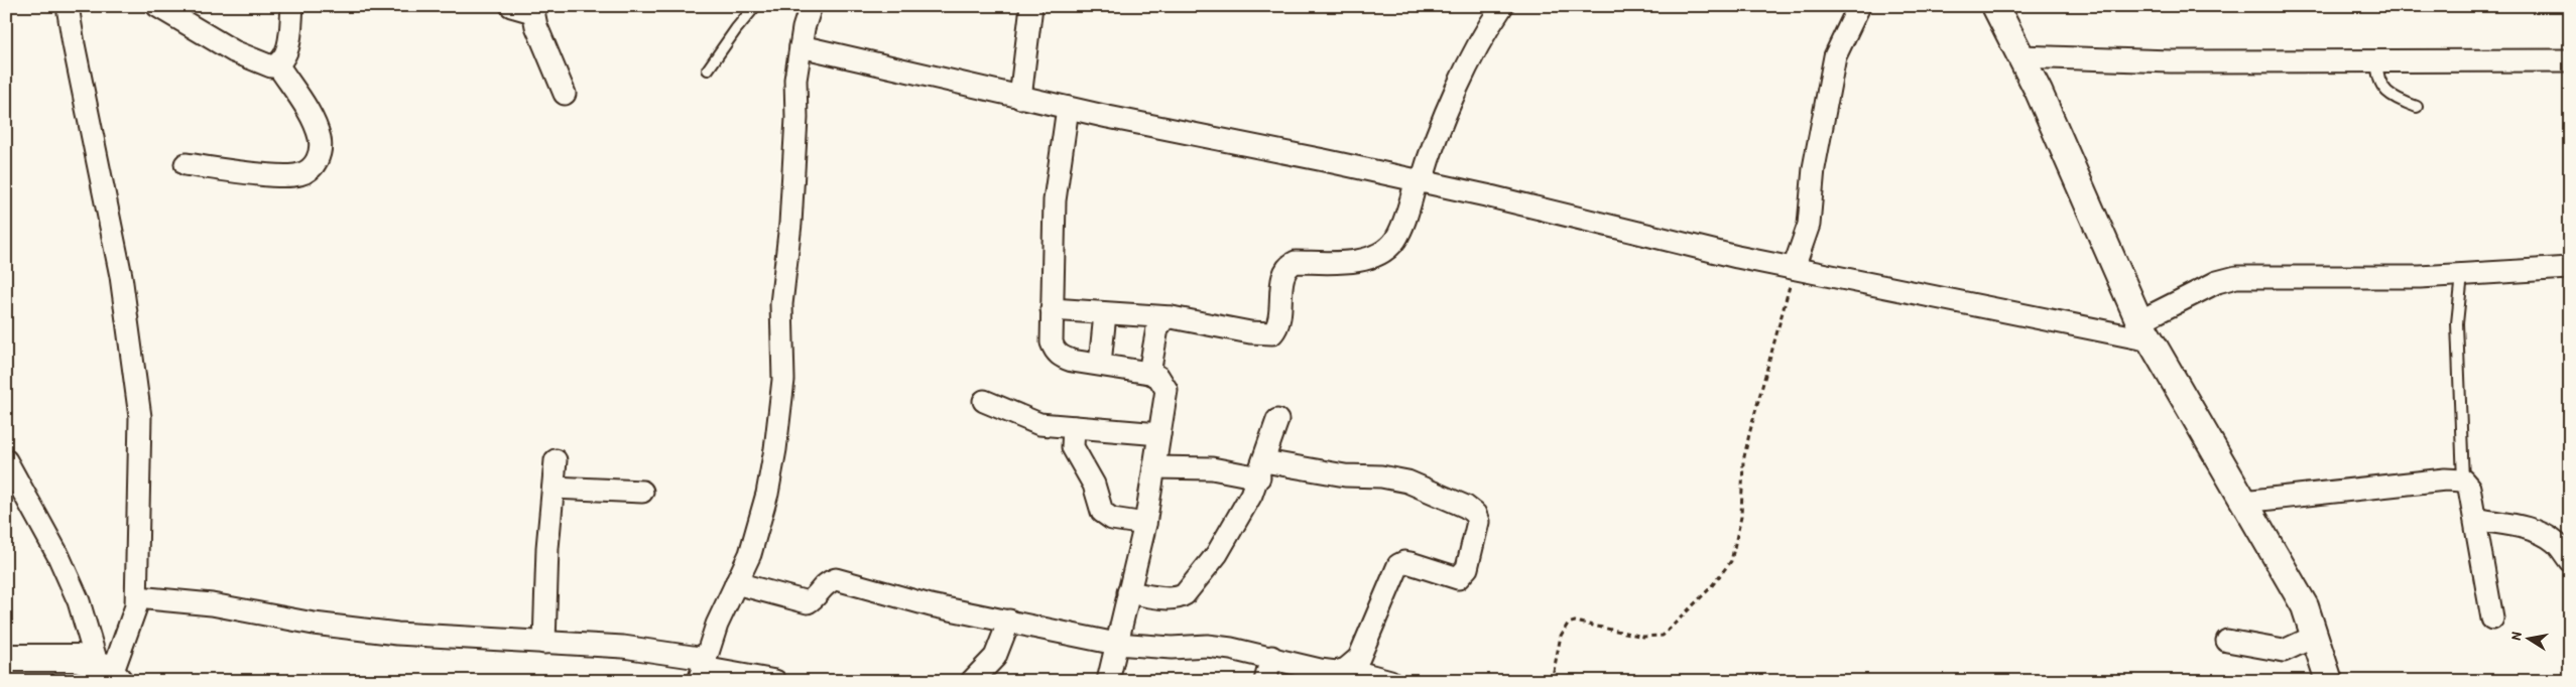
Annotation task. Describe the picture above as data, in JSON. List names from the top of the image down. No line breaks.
{"north":"left"}
